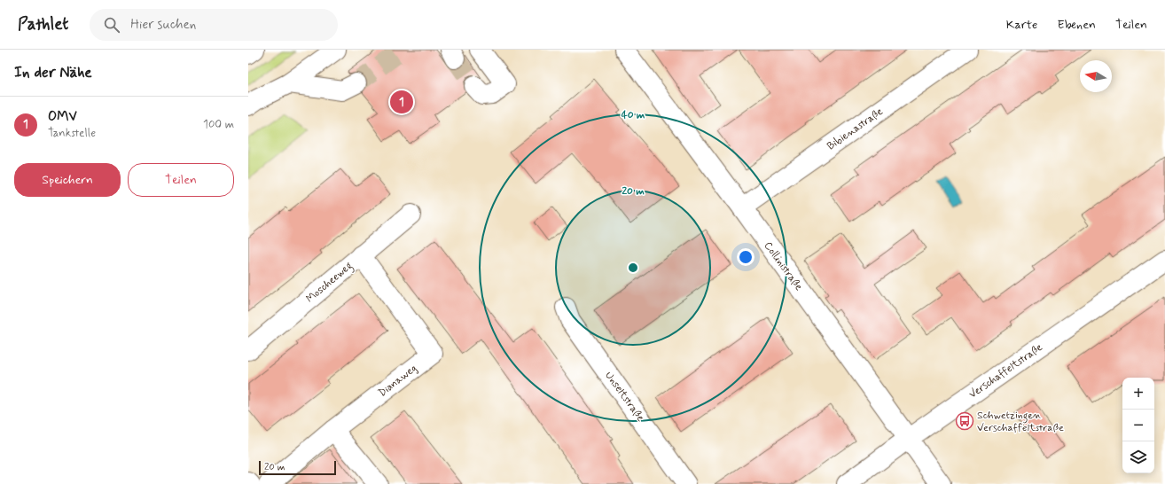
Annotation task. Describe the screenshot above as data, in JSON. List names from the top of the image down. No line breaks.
{"streets":{"street":["Bibienastraße","Collinistraße","Moscheeweg","Verschaffeltstraße","Dianaweg","Unseltstraße"]},"crossings":[["Bibienastraße","Collinistraße"],["Collinistraße","Verschaffeltstraße"],["Moscheeweg","Dianaweg"]],"places":{"bus stop":["Schwetzingen Verschaffeltstraße"]},"scale_bar":"20 m","north":"left","page":{"header":"Pathlet","search":"Hier suchen","nav":["Karte","Ebenen","Teilen"],"heading":"In der Nähe","pins":"1","list":[{"mark":"1","name":"OMV","note":"Tankstelle","value":"100 m"}],"buttons":["Speichern","Teilen"],"map_buttons":["+","−"],"scale":"20 m"},"rings":["40 m","20 m"]}
